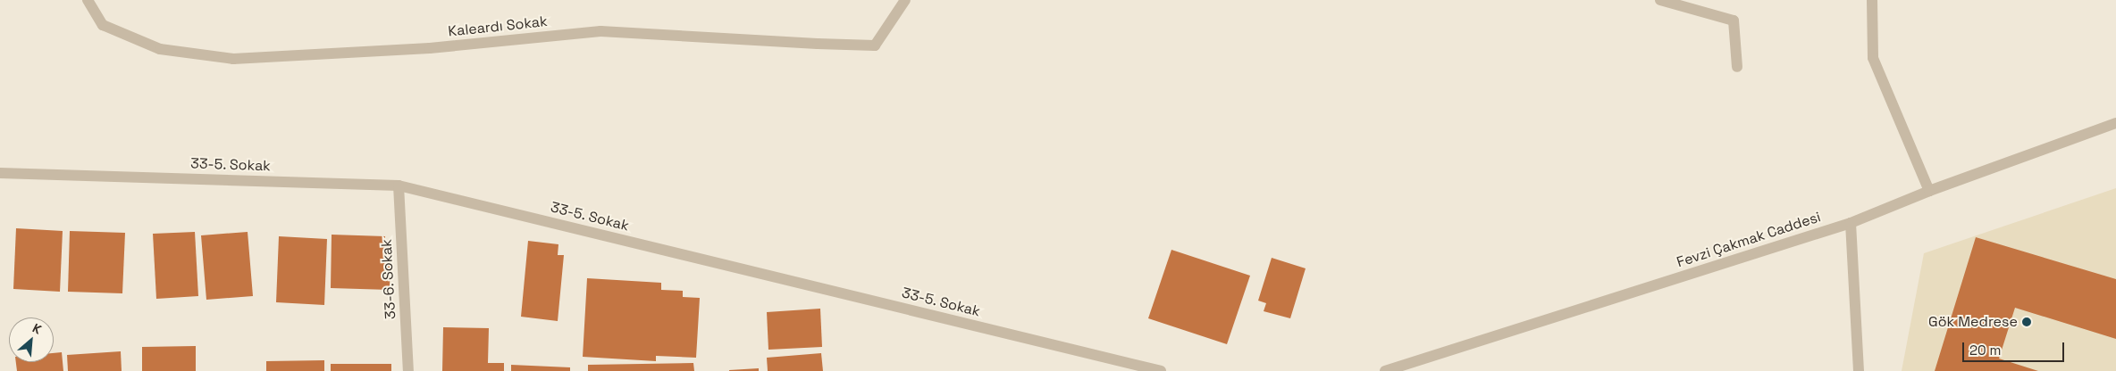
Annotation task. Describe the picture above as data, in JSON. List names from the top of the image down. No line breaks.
{"streets":{"street":["Kaleardı Sokak","33-5. Sokak","Fevzi Çakmak Caddesi","33-6. Sokak"]},"crossings":[["33-5. Sokak","33-6. Sokak"]],"places":["Gök Medrese"],"scale_bar":"20 m","north":"top right"}
